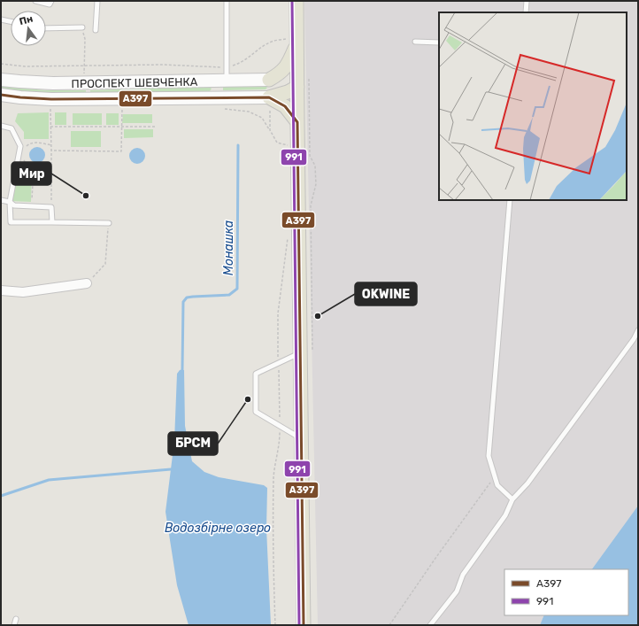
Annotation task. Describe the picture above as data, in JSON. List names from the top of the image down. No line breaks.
{"streets":{"street":["ПРОСПЕКТ ШЕВЧЕНКА"]},"water":["Монашка","Водозбірне озеро"],"places":["Мир","OKWINE","БРСМ"],"lines":["transit line 991","transit line А397"],"legend":["А397","991"],"north":"top"}
